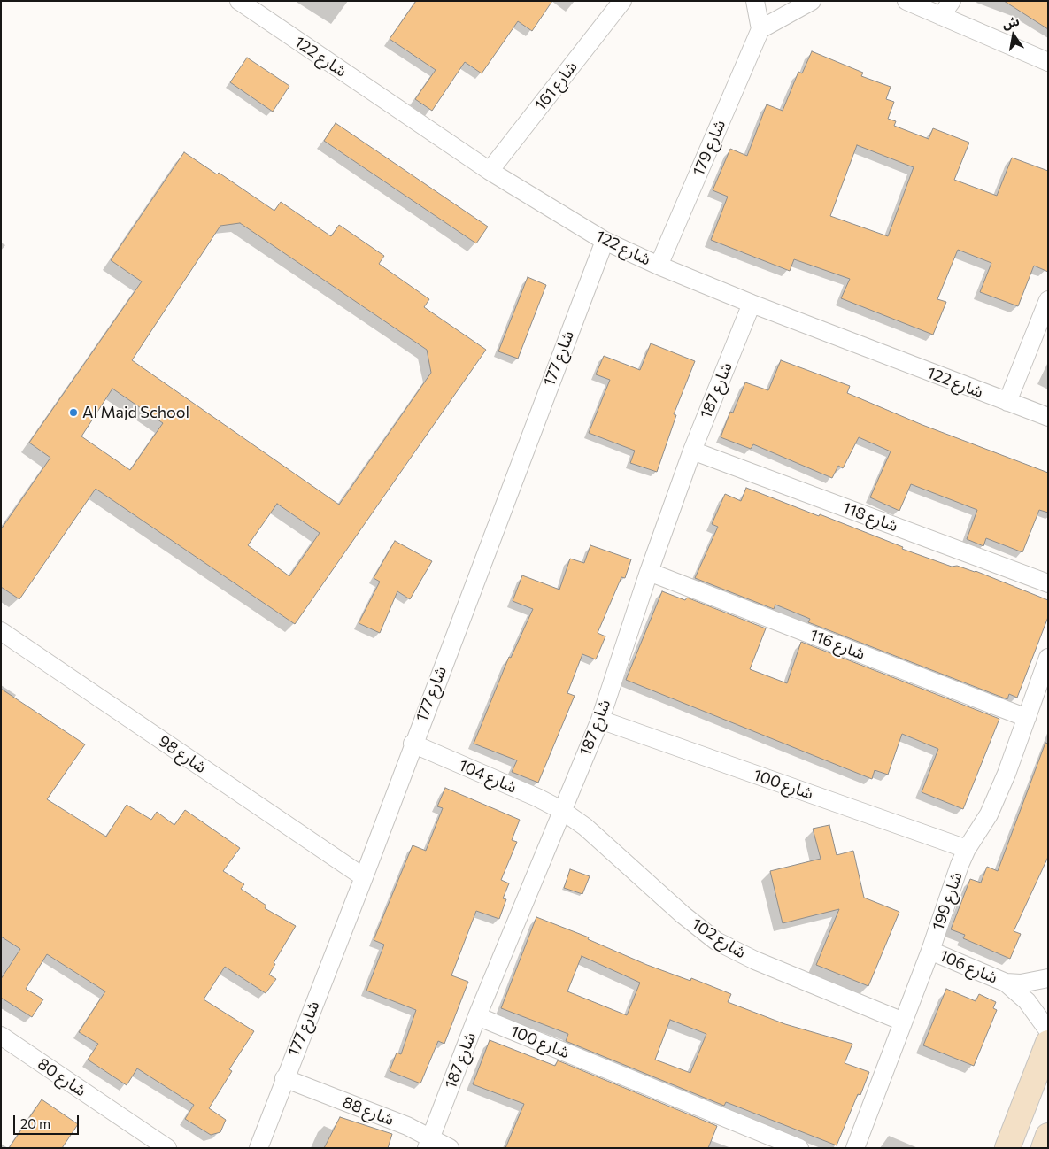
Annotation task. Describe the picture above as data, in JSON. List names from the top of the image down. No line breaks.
{"streets":{"street":["شارع 122","شارع 161","شارع 179","شارع 177","شارع 187","شارع 118","شارع 116","شارع 98","شارع 104","شارع 100","شارع 199","شارع 102","شارع 106","شارع 80","شارع 88"]},"crossings":[["شارع 122","شارع 161"],["شارع 122","شارع 179"],["شارع 122","شارع 177"],["شارع 122","شارع 187"],["شارع 177","شارع 98"],["شارع 177","شارع 104"],["شارع 177","شارع 88"],["شارع 187","شارع 118"],["شارع 187","شارع 116"],["شارع 187","شارع 104"],["شارع 187","شارع 100"],["شارع 187","شارع 102"],["شارع 187","شارع 88"],["شارع 116","شارع 199"],["شارع 104","شارع 102"],["شارع 100","شارع 199"],["شارع 199","شارع 102"],["شارع 199","شارع 106"]],"places":["Al Majd School"],"scale_bar":"20 m","north":"top"}
